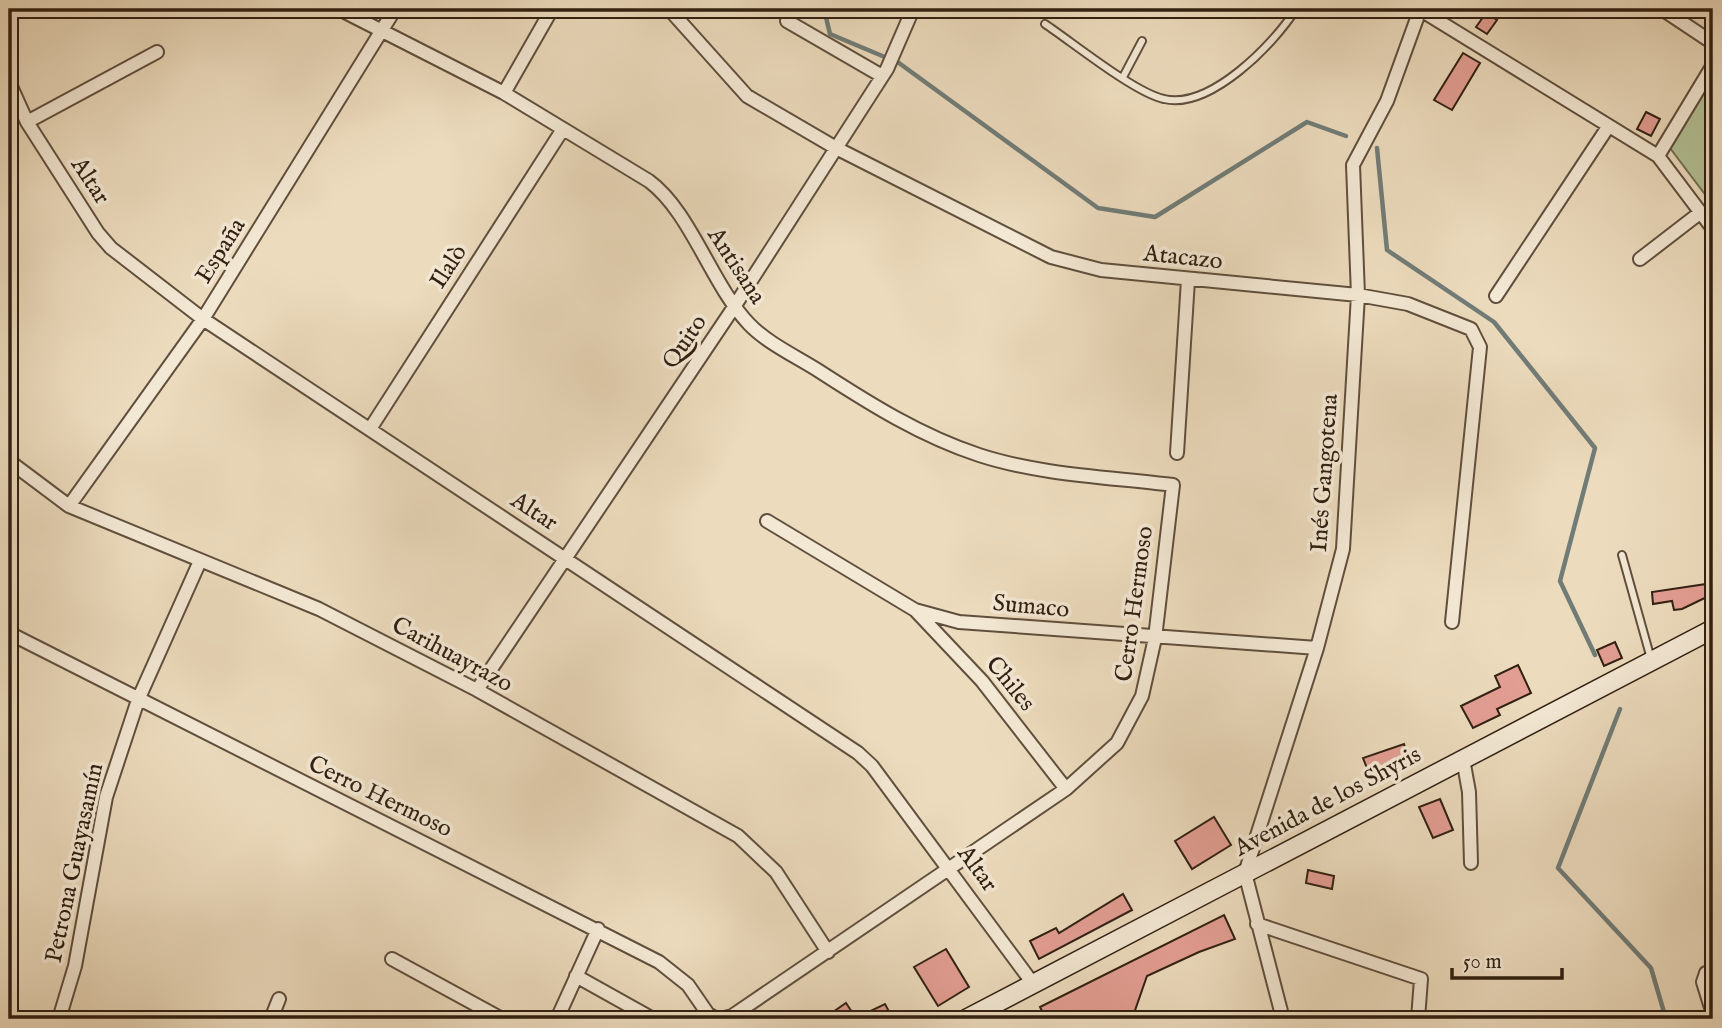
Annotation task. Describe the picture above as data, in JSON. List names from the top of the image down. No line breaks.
{"streets":{"main road":["Avenida de los Shyris"],"street":["Altar","España","Atacazo","Antisana","Ilalò","Quito","Inés Gangotena","Cerro Hermoso","Sumaco","Carihuayrazo","Chiles","Petrona Guayasamín"]},"crossings":[["Altar","España"],["Altar","Ilalò"],["Altar","Quito"],["Altar","Cerro Hermoso"],["Altar","Avenida de los Shyris"],["España","Antisana"],["España","Carihuayrazo"],["Atacazo","Quito"],["Atacazo","Inés Gangotena"],["Antisana","Ilalò"],["Antisana","Quito"],["Antisana","Cerro Hermoso"],["Quito","Carihuayrazo"],["Inés Gangotena","Sumaco"],["Inés Gangotena","Avenida de los Shyris"],["Cerro Hermoso","Sumaco"],["Cerro Hermoso","Carihuayrazo"],["Cerro Hermoso","Chiles"],["Cerro Hermoso","Petrona Guayasamín"],["Sumaco","Chiles"],["Carihuayrazo","Petrona Guayasamín"]],"scale_bar":"50 m"}
